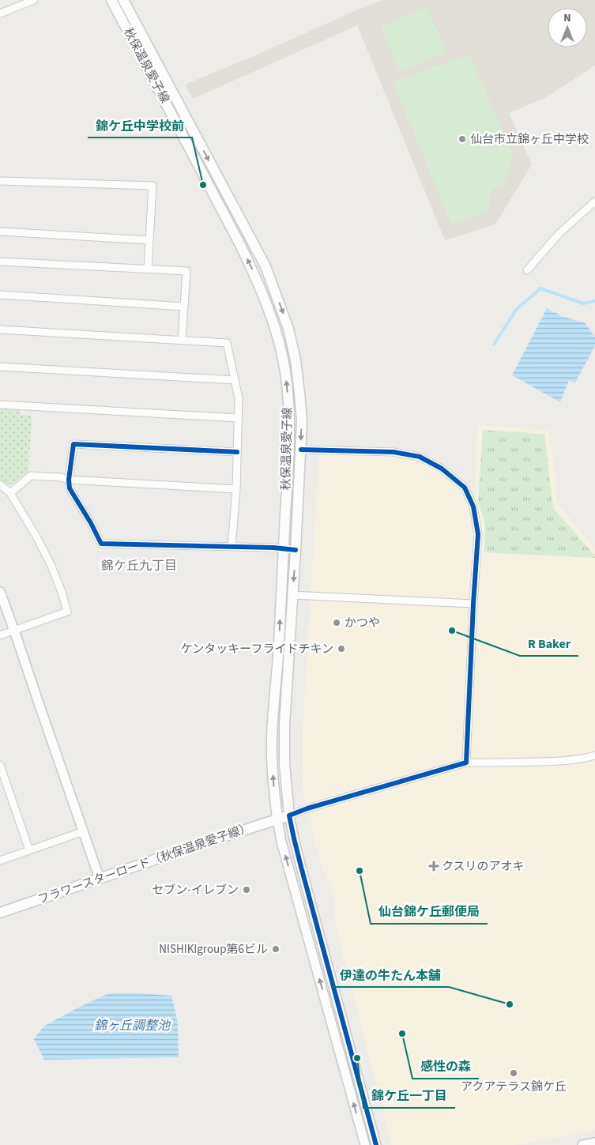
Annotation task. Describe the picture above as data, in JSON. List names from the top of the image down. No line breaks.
{"streets":{"main road":["秋保温泉愛子線","フラワースターロード（秋保温泉愛子線）"]},"crossings":[["秋保温泉愛子線","フラワースターロード（秋保温泉愛子線）"]],"districts":["錦ケ丘九丁目"],"water":["錦ヶ丘調整池"],"places":{"other":["仙台市立錦ヶ丘中学校","錦ケ丘中学校前","かつや","R Baker","ケンタッキーフライドチキン","仙台錦ケ丘郵便局","セブン-イレブン","NISHIKIgroup第6ビル","伊達の牛たん本舗","感性の森","錦ケ丘一丁目","アクアテラス錦ケ丘"],"health":["クスリのアオキ"]},"north":"top"}
